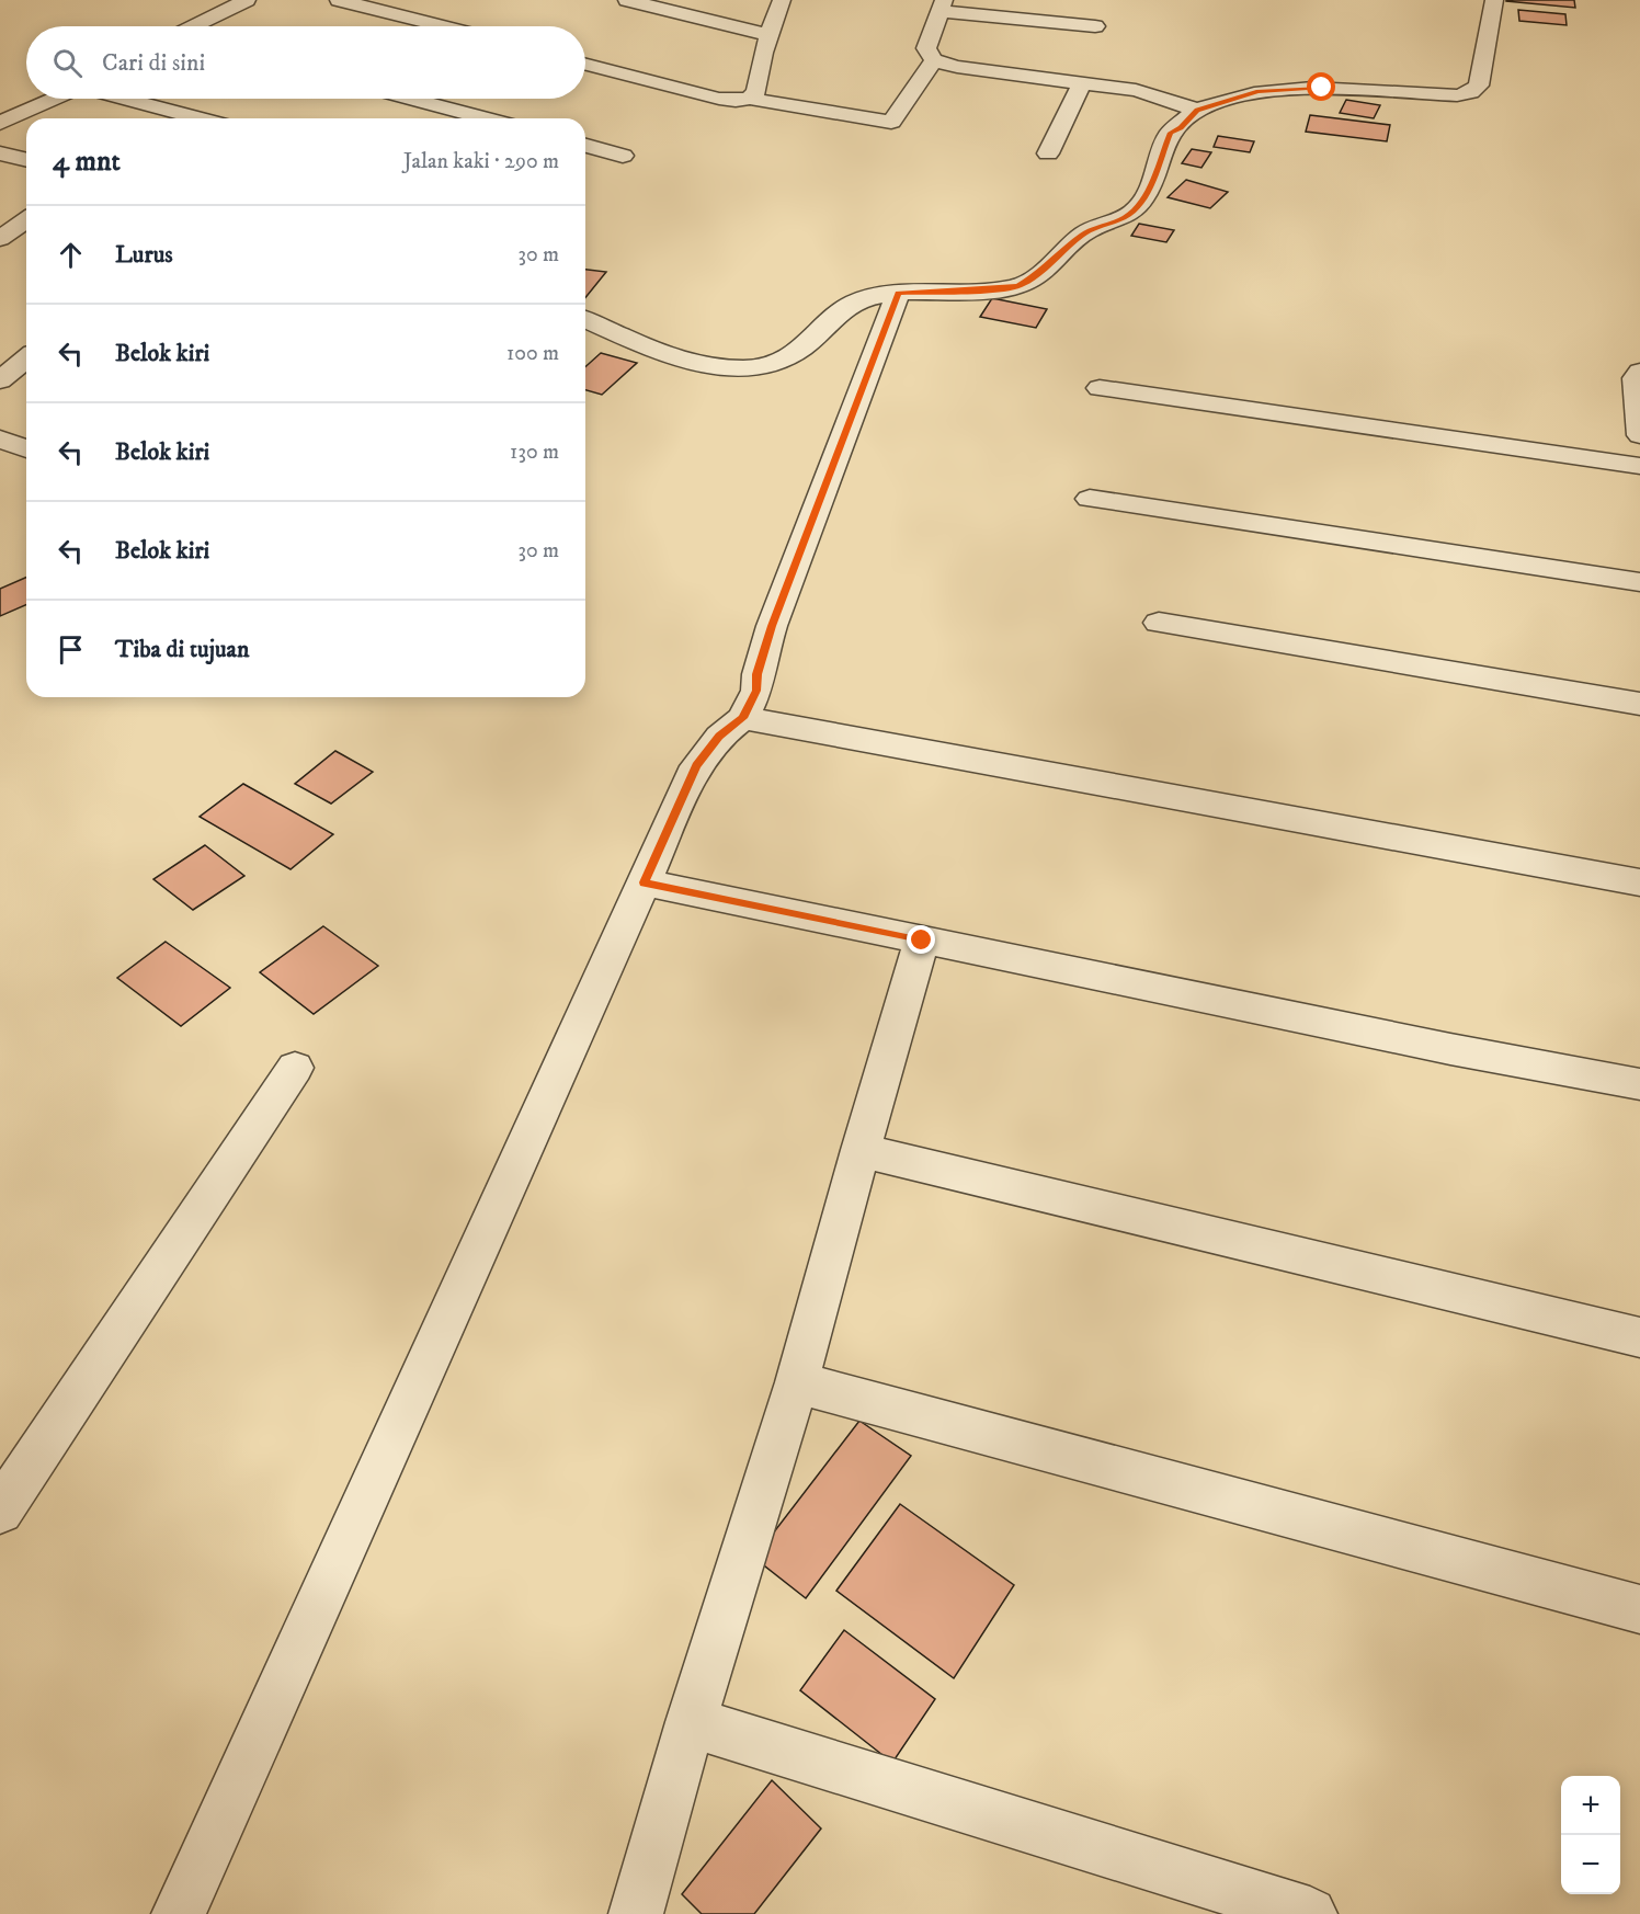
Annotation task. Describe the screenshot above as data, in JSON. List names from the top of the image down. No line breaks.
{"page":{"search":"Cari di sini","heading":["4 mnt","Jalan kaki · 290 m"],"list":[["Lurus","30 m"],["Belok kiri","100 m"],["Belok kiri","130 m"],["Belok kiri","30 m"],"Tiba di tujuan"],"map_buttons":["+","−"]}}
